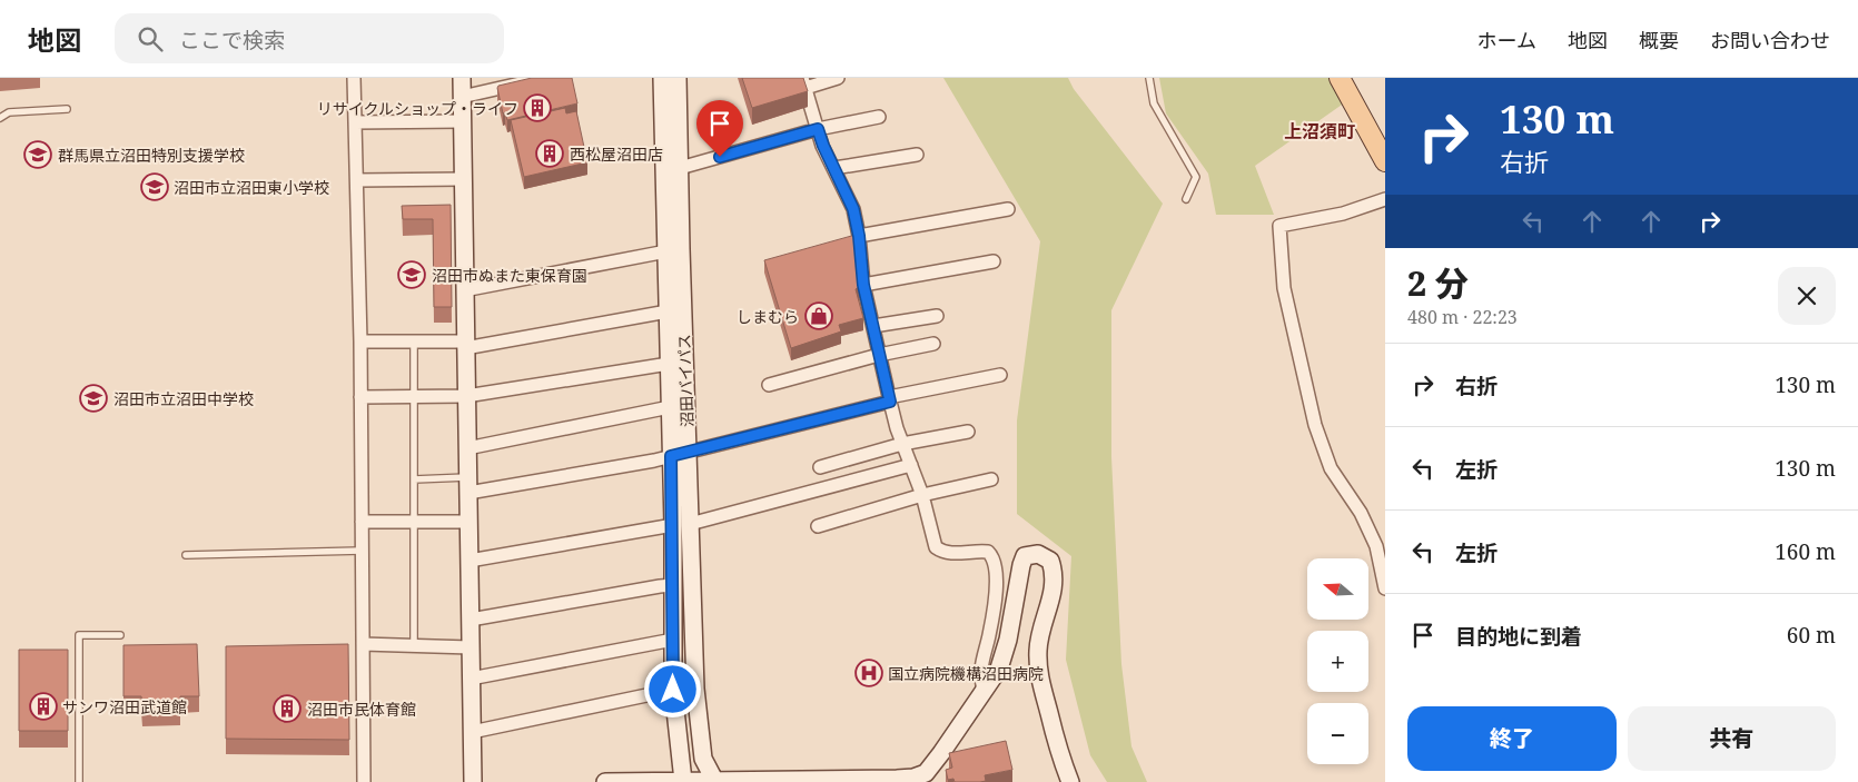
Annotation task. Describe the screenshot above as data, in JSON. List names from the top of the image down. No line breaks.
{"streets":{"street":["沼田バイパス"]},"districts":["上沼須町"],"places":{"building":["リサイクルショップ・ライフ","西松屋沼田店","サンワ沼田武道館","沼田市民体育館"],"school or university":["群馬県立沼田特別支援学校","沼田市立沼田東小学校","沼田市ぬまた東保育園","沼田市立沼田中学校"],"shop":["しまむら"],"hospital":["国立病院機構沼田病院"]},"north":"left","page":{"header":"地図","search":"ここで検索","nav":["ホーム","地図","概要","お問い合わせ"],"turn":["130 m","右折"],"heading":["2 分","480 m · 22:23"],"list":[{"name":"右折","value":"130 m"},{"name":"左折","value":"130 m"},{"name":"左折","value":"160 m"},{"name":"目的地に到着","value":"60 m"}],"map_buttons":["+","−"],"buttons":["終了","共有"]}}
